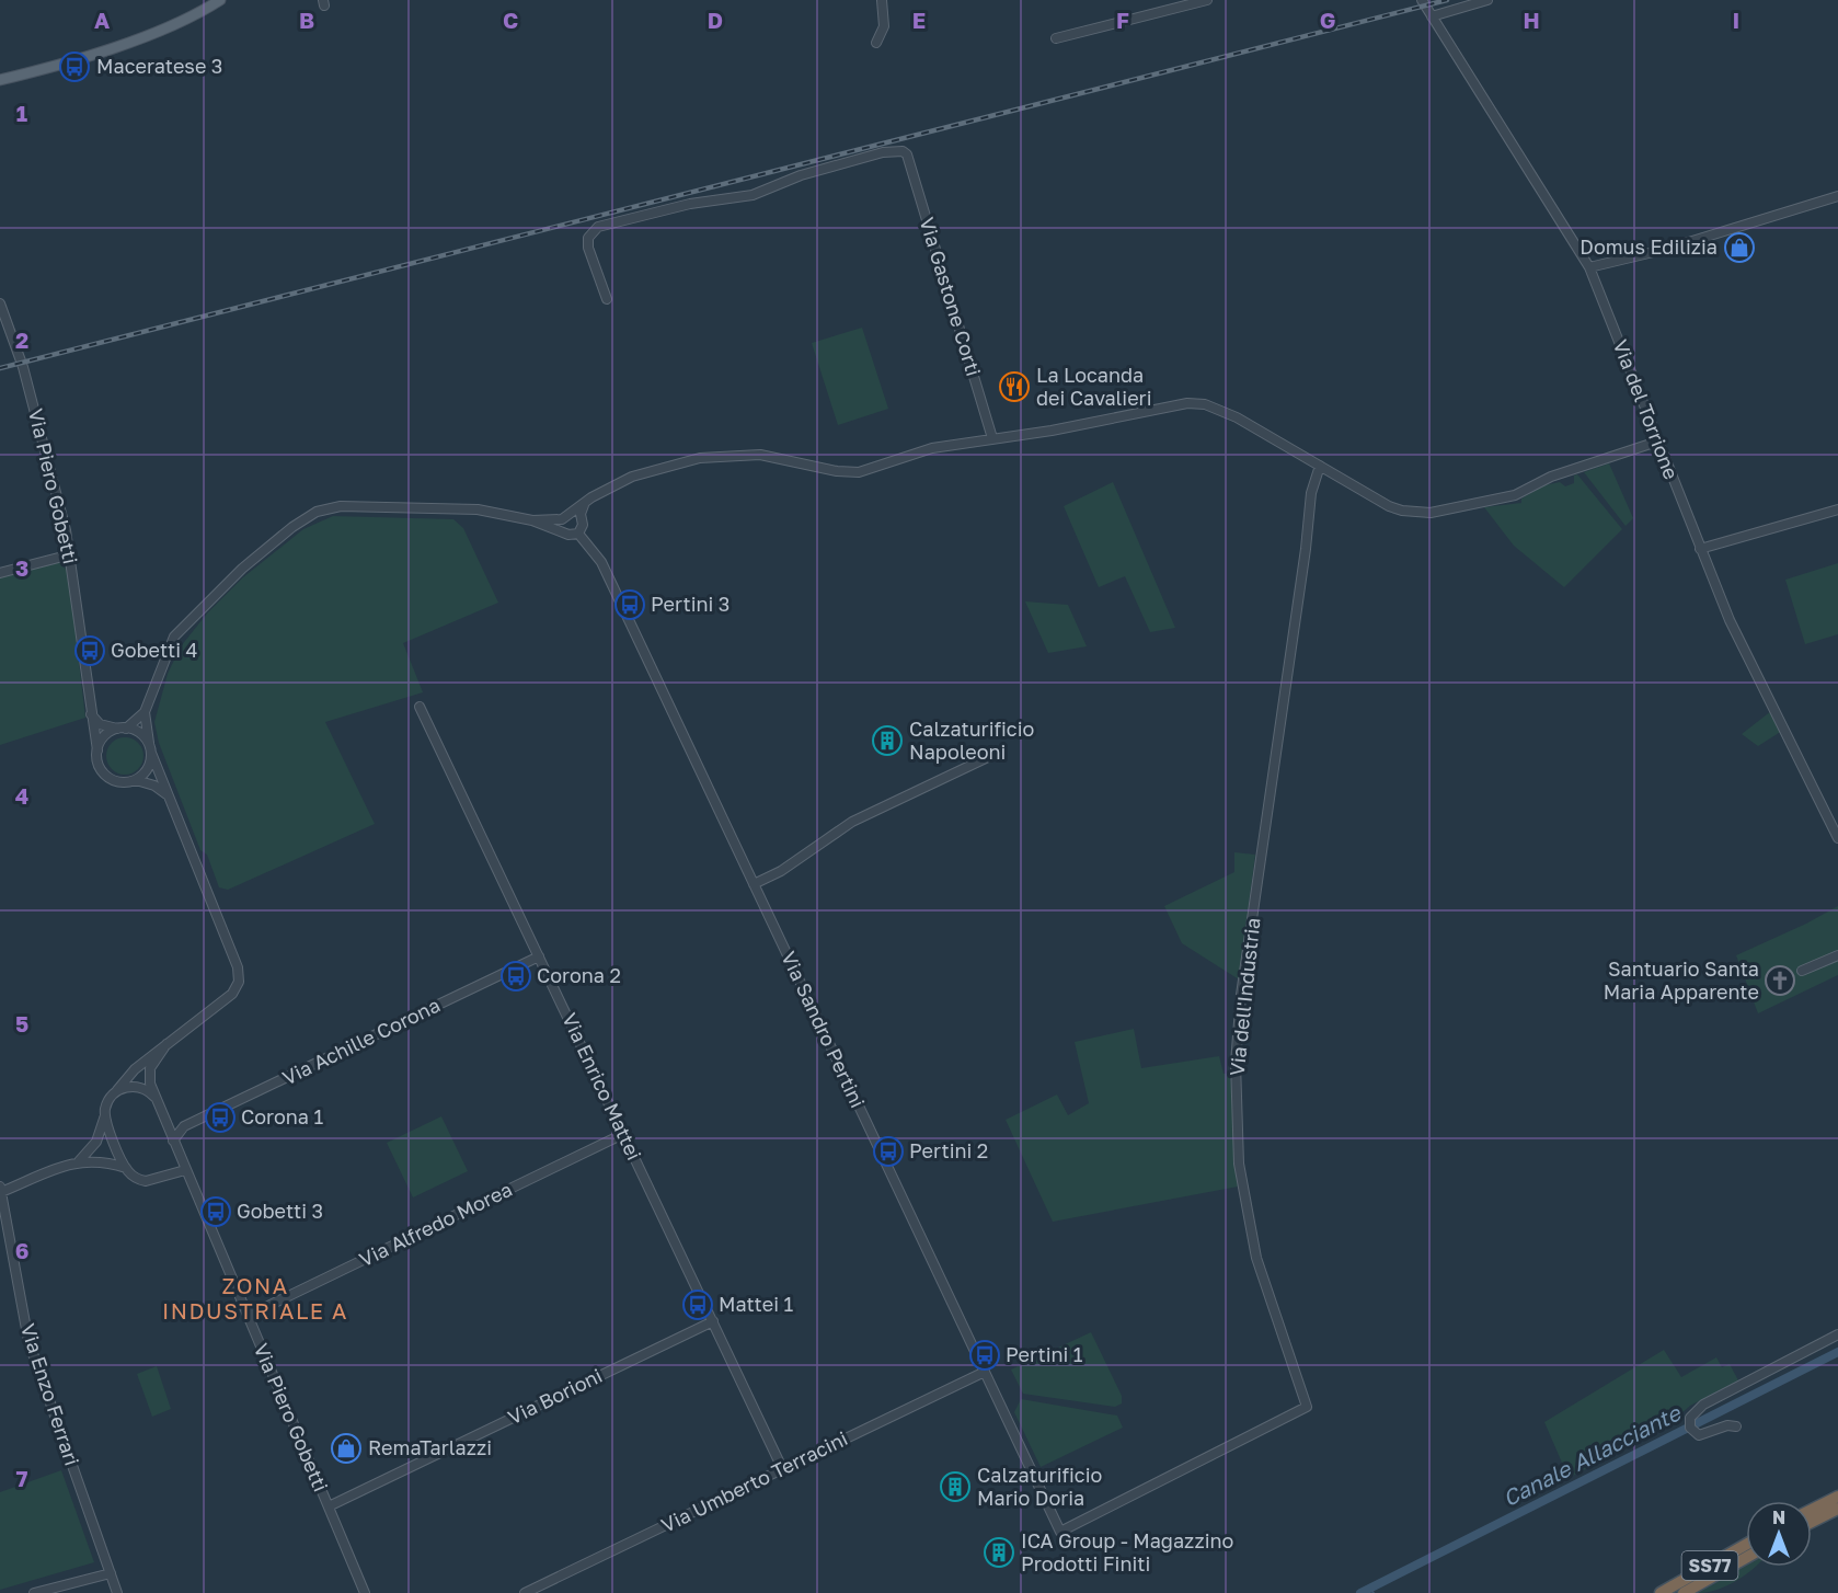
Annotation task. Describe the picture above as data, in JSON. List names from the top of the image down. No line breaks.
{"streets":{"highway":["SS77"],"street":["Via Gastone Corti","Via del Torrione","Via Piero Gobetti","Via dell'Industria","Via Sandro Pertini","Via Achille Corona","Via Enrico Mattei","Via Alfredo Morea","Via Enzo Ferrari","Via Borioni","Via Umberto Terracini"]},"crossings":[["Via Piero Gobetti","Via Achille Corona"],["Via Piero Gobetti","Via Alfredo Morea"],["Via Piero Gobetti","Via Borioni"],["Via dell'Industria","Via Sandro Pertini"],["Via Sandro Pertini","Via Umberto Terracini"],["Via Achille Corona","Via Enrico Mattei"],["Via Enrico Mattei","Via Alfredo Morea"],["Via Enrico Mattei","Via Borioni"],["Via Enrico Mattei","Via Umberto Terracini"]],"districts":["ZONA INDUSTRIALE A"],"water":["Canale Allacciante"],"places":{"bus stop":["Maceratese 3","Pertini 3","Gobetti 4","Corona 2","Corona 1","Pertini 2","Gobetti 3","Mattei 1","Pertini 1"],"shop":["Domus Edilizia","RemaTarlazzi"],"restaurant":["La Locanda dei Cavalieri"],"building":["Calzaturificio Napoleoni","Calzaturificio Mario Doria","ICA Group - Magazzino Prodotti Finiti"],"church":["Santuario Santa Maria Apparente"]},"north":"top","grid":{"columns":["A","B","C","D","E","F","G","H","I"],"rows":["1","2","3","4","5","6","7"]}}
